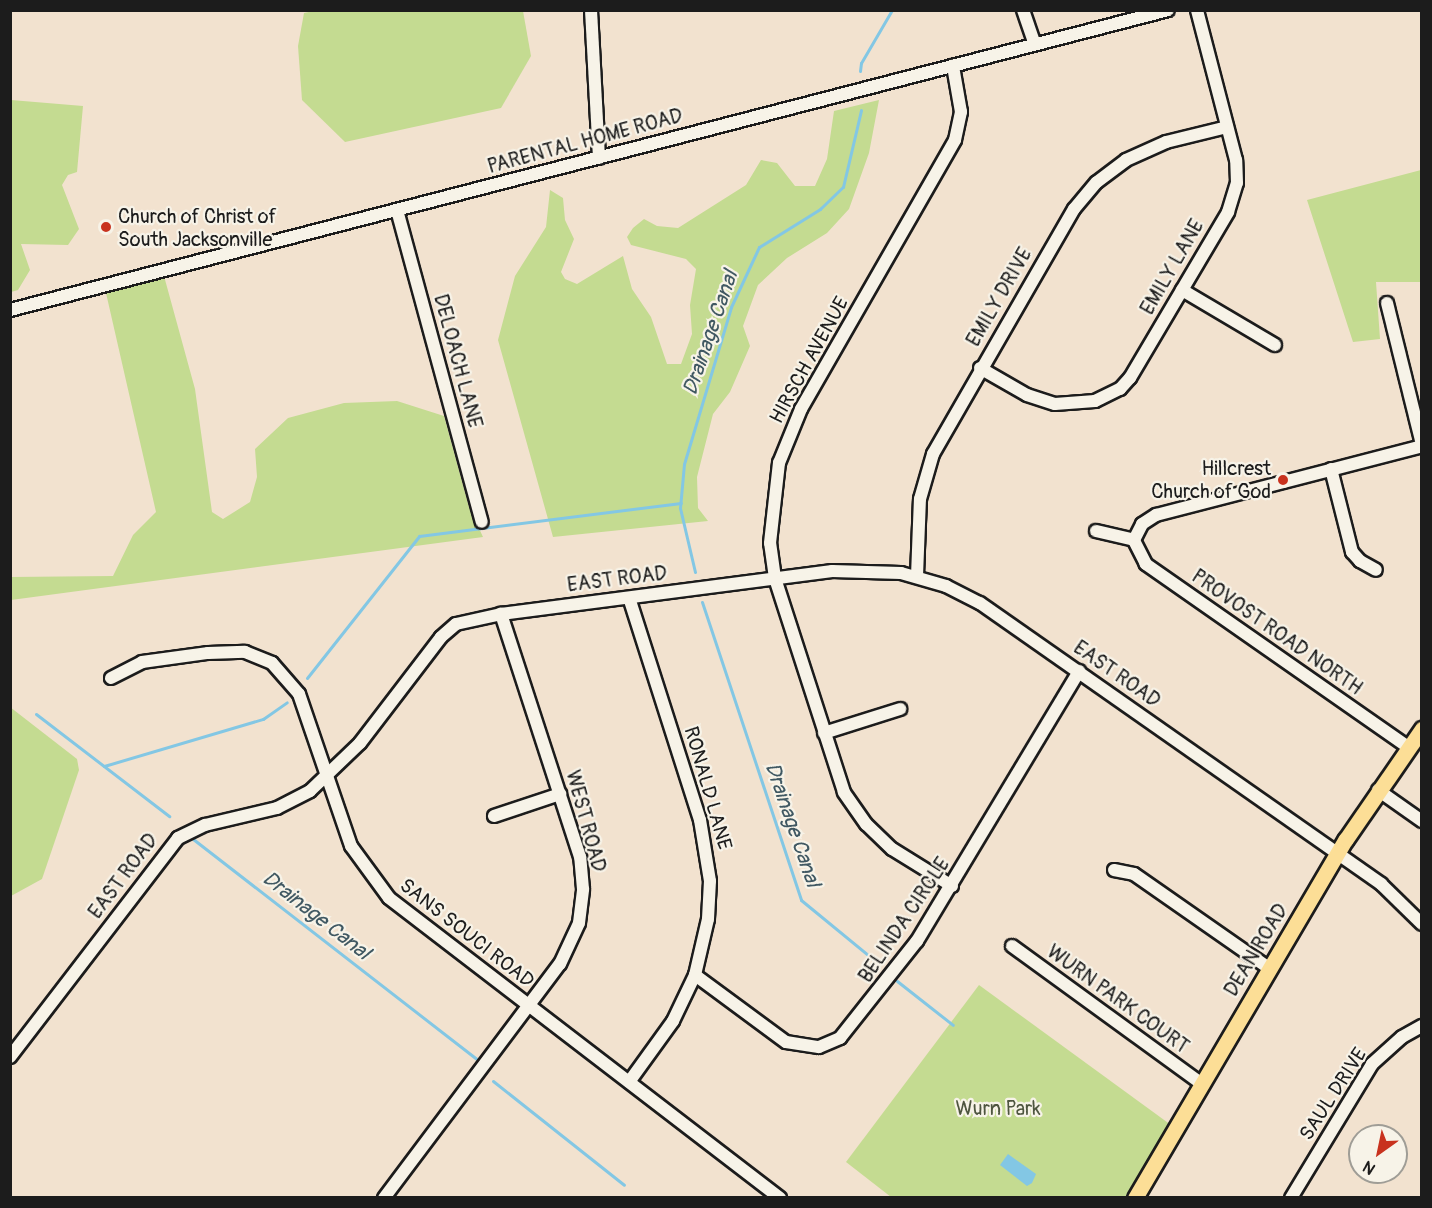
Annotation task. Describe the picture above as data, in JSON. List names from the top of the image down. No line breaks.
{"streets":{"main road":["DEAN ROAD"],"street":["PARENTAL HOME ROAD","EMILY LANE","EMILY DRIVE","HIRSCH AVENUE","DELOACH LANE","EAST ROAD","PROVOST ROAD NORTH","RONALD LANE","WEST ROAD","BELINDA CIRCLE","SANS SOUCI ROAD","WURN PARK COURT","SAUL DRIVE"]},"crossings":[["PARENTAL HOME ROAD","HIRSCH AVENUE"],["PARENTAL HOME ROAD","DELOACH LANE"],["EMILY LANE","EMILY DRIVE"],["EMILY DRIVE","EAST ROAD"],["HIRSCH AVENUE","EAST ROAD"],["HIRSCH AVENUE","BELINDA CIRCLE"],["EAST ROAD","RONALD LANE"],["EAST ROAD","WEST ROAD"],["EAST ROAD","BELINDA CIRCLE"],["EAST ROAD","SANS SOUCI ROAD"],["EAST ROAD","DEAN ROAD"],["PROVOST ROAD NORTH","DEAN ROAD"],["RONALD LANE","BELINDA CIRCLE"],["RONALD LANE","SANS SOUCI ROAD"],["WEST ROAD","SANS SOUCI ROAD"],["DEAN ROAD","WURN PARK COURT"]],"water":["Drainage Canal"],"parks":["Wurn Park"],"places":["Church of Christ of South Jacksonville","Hillcrest Church of God"],"north":"bottom left"}
